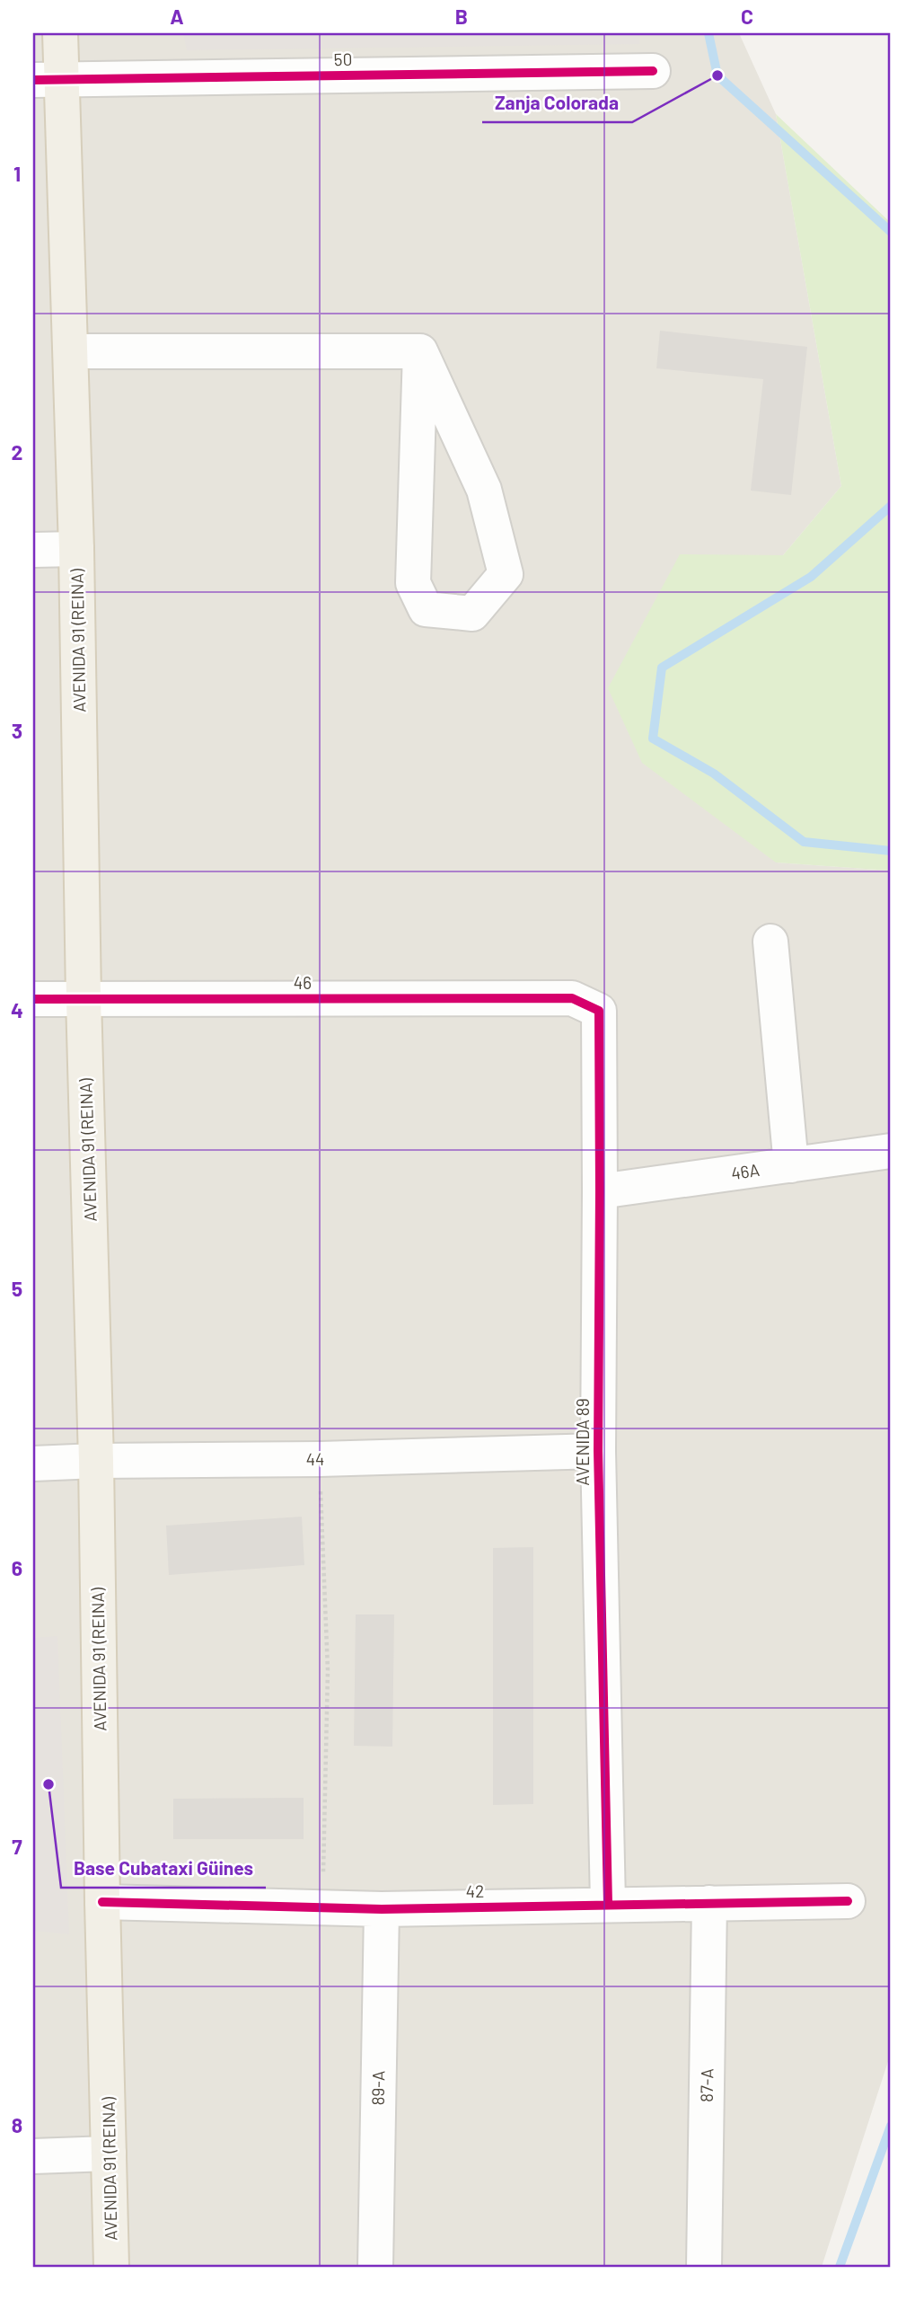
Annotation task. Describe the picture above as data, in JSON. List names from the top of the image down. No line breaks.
{"streets":{"main road":["AVENIDA 91 (REINA)"],"street":["50","46","46A","AVENIDA 89","44","42","87-A","89-A"]},"crossings":[["50","AVENIDA 91 (REINA)"],["AVENIDA 91 (REINA)","46"],["AVENIDA 91 (REINA)","44"],["AVENIDA 91 (REINA)","42"],["46","AVENIDA 89"],["46A","AVENIDA 89"],["AVENIDA 89","44"],["AVENIDA 89","42"],["42","87-A"],["42","89-A"]],"places":["Zanja Colorada","Base Cubataxi Güines"],"grid":{"columns":["A","B","C"],"rows":["1","2","3","4","5","6","7","8"]}}
